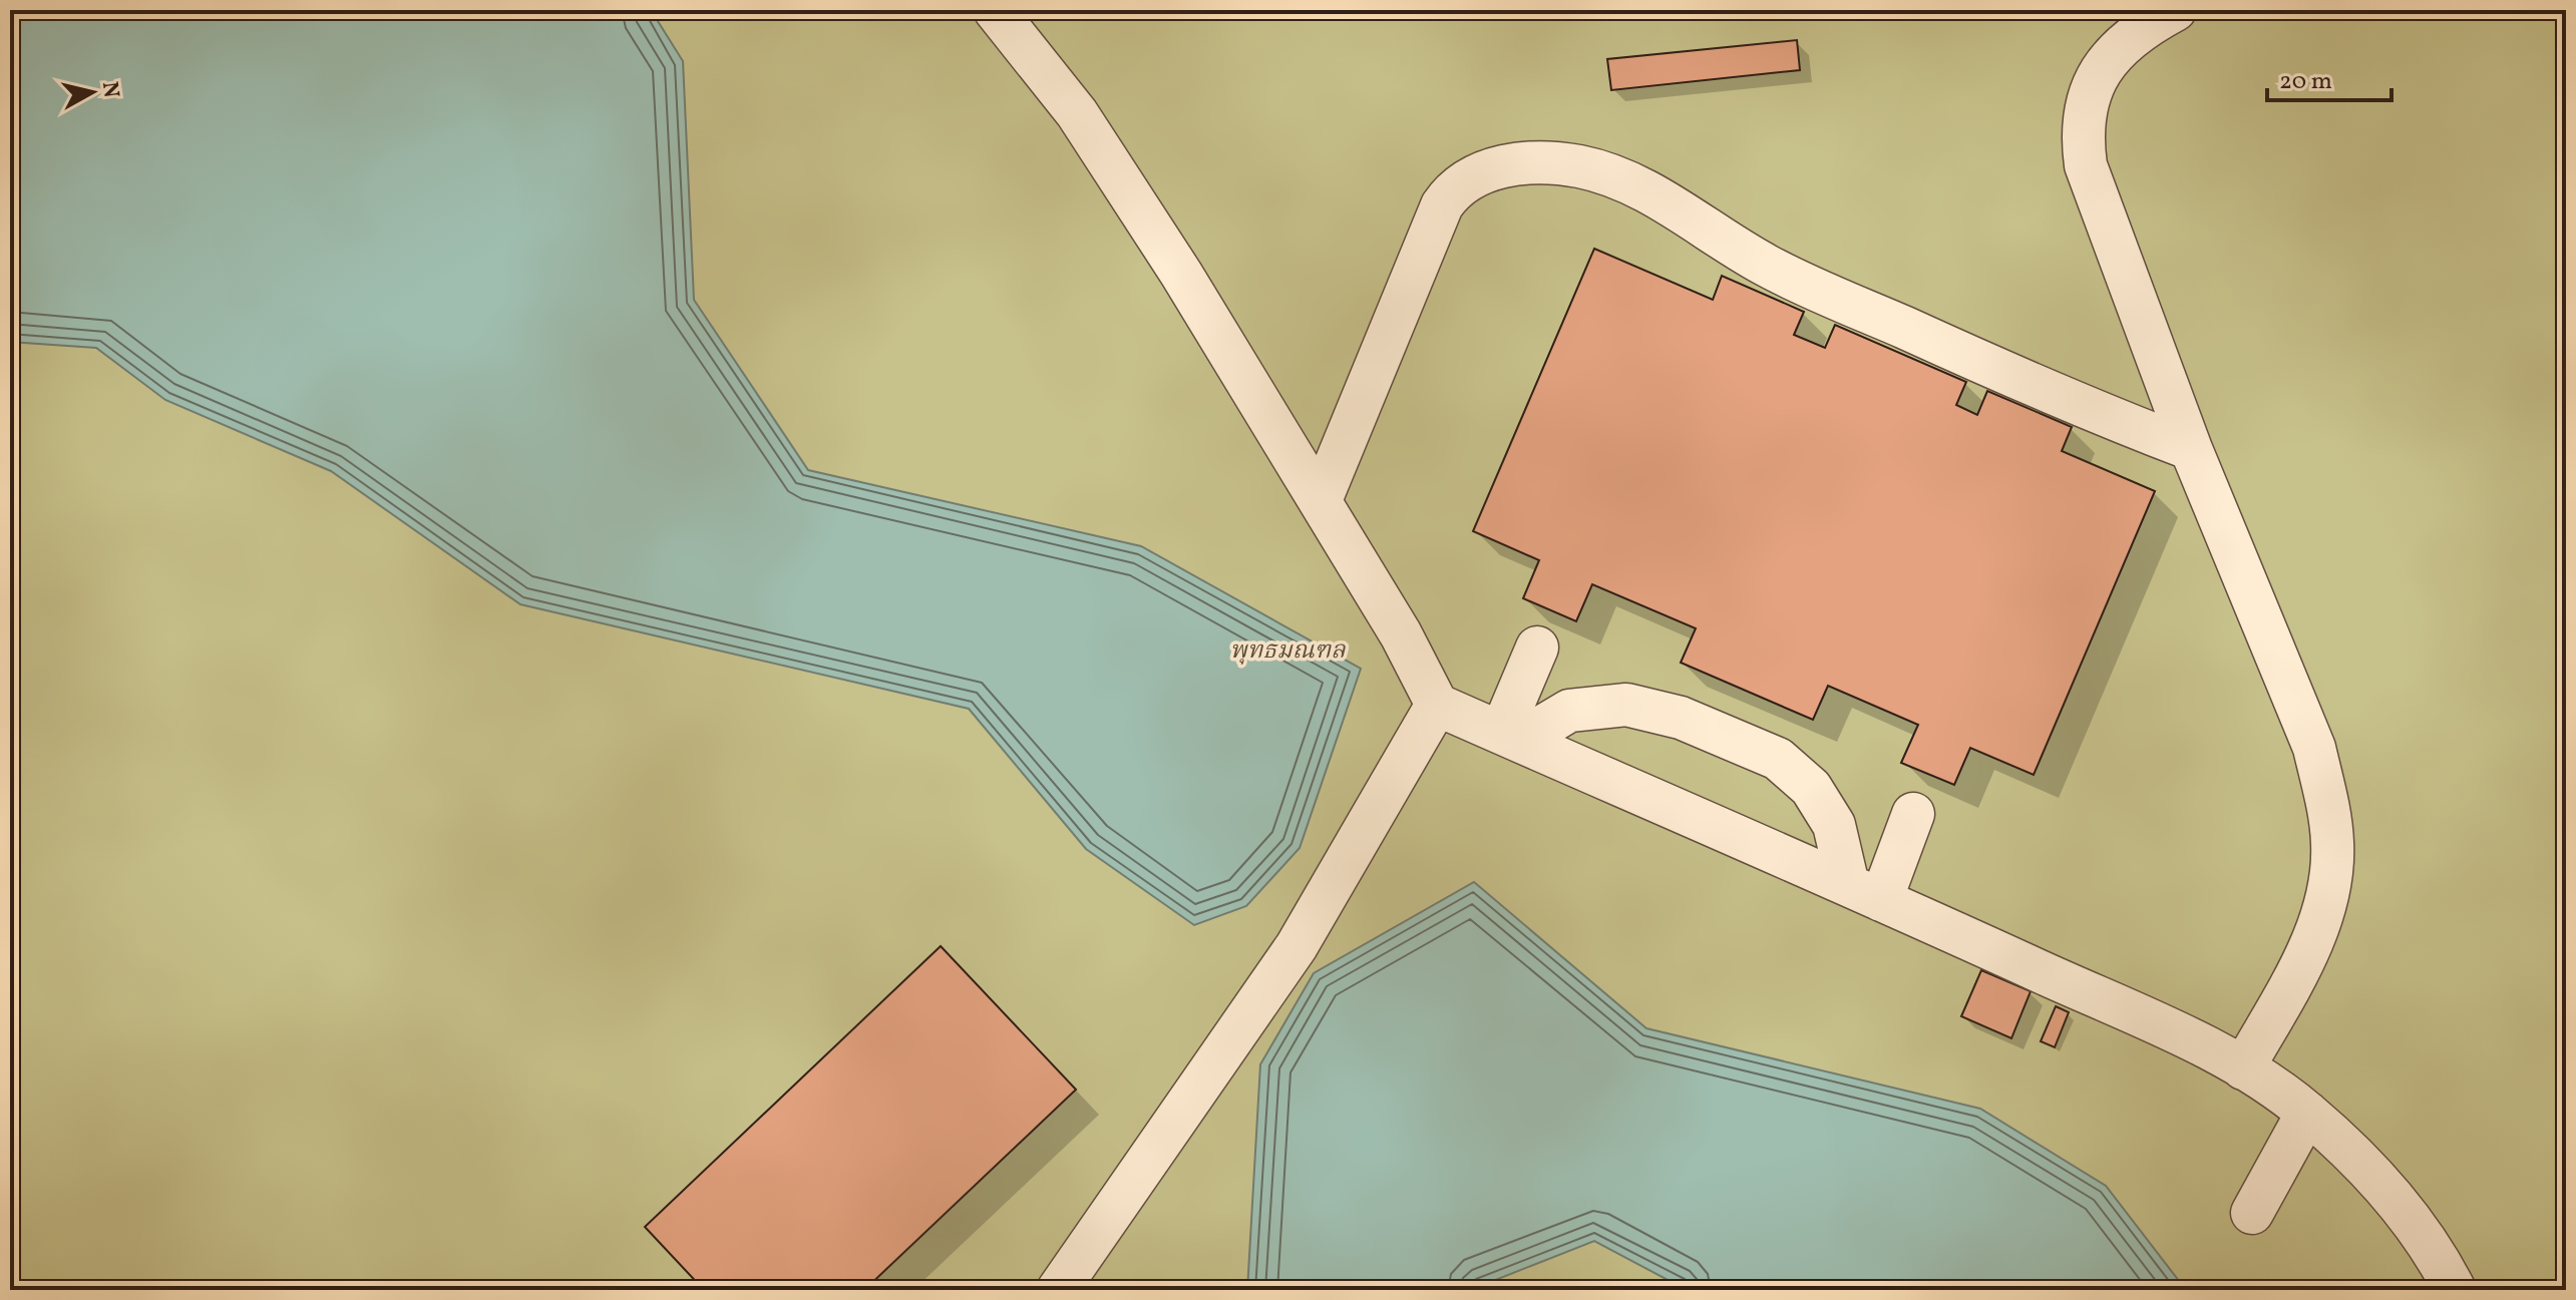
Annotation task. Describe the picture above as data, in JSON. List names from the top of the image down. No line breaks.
{"parks":["พุทธมณฑล"],"scale_bar":"20 m","north":"right"}
